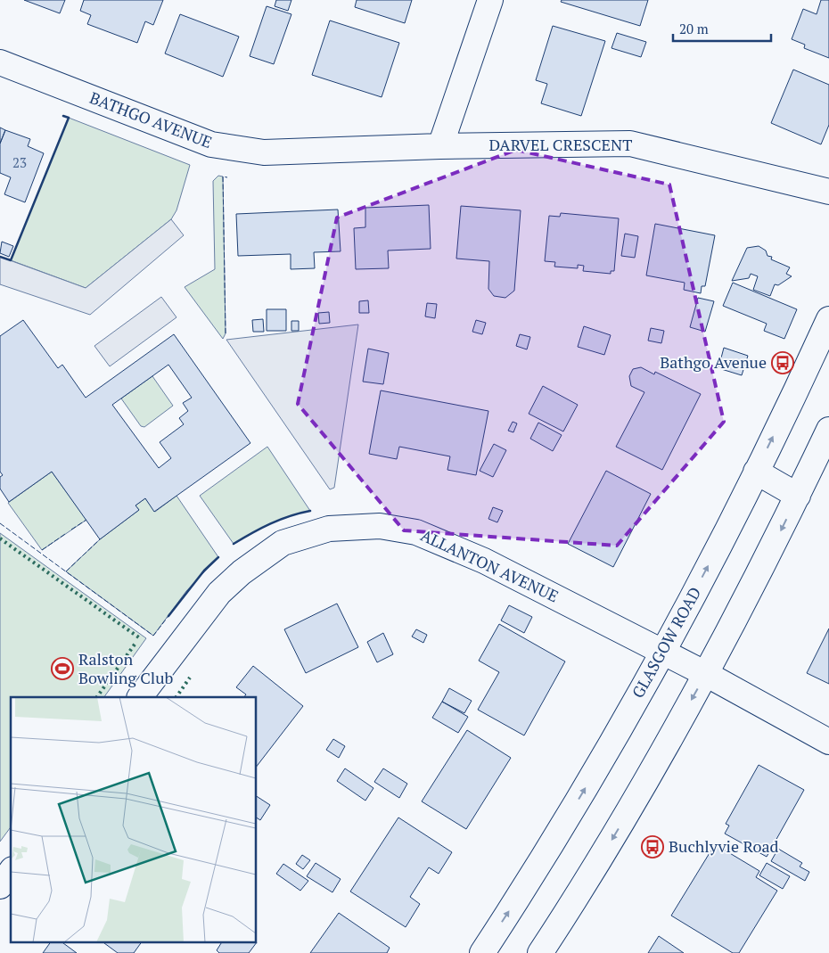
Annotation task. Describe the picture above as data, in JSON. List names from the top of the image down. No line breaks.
{"streets":{"street":["BATHGO AVENUE","DARVEL CRESCENT","ALLANTON AVENUE","GLASGOW ROAD"]},"crossings":[["BATHGO AVENUE","DARVEL CRESCENT"],["ALLANTON AVENUE","GLASGOW ROAD"]],"places":{"bus stop":["Bathgo Avenue","Buchlyvie Road"],"sports":["Ralston Bowling Club"]},"house_numbers":["23"],"scale_bar":"20 m"}
